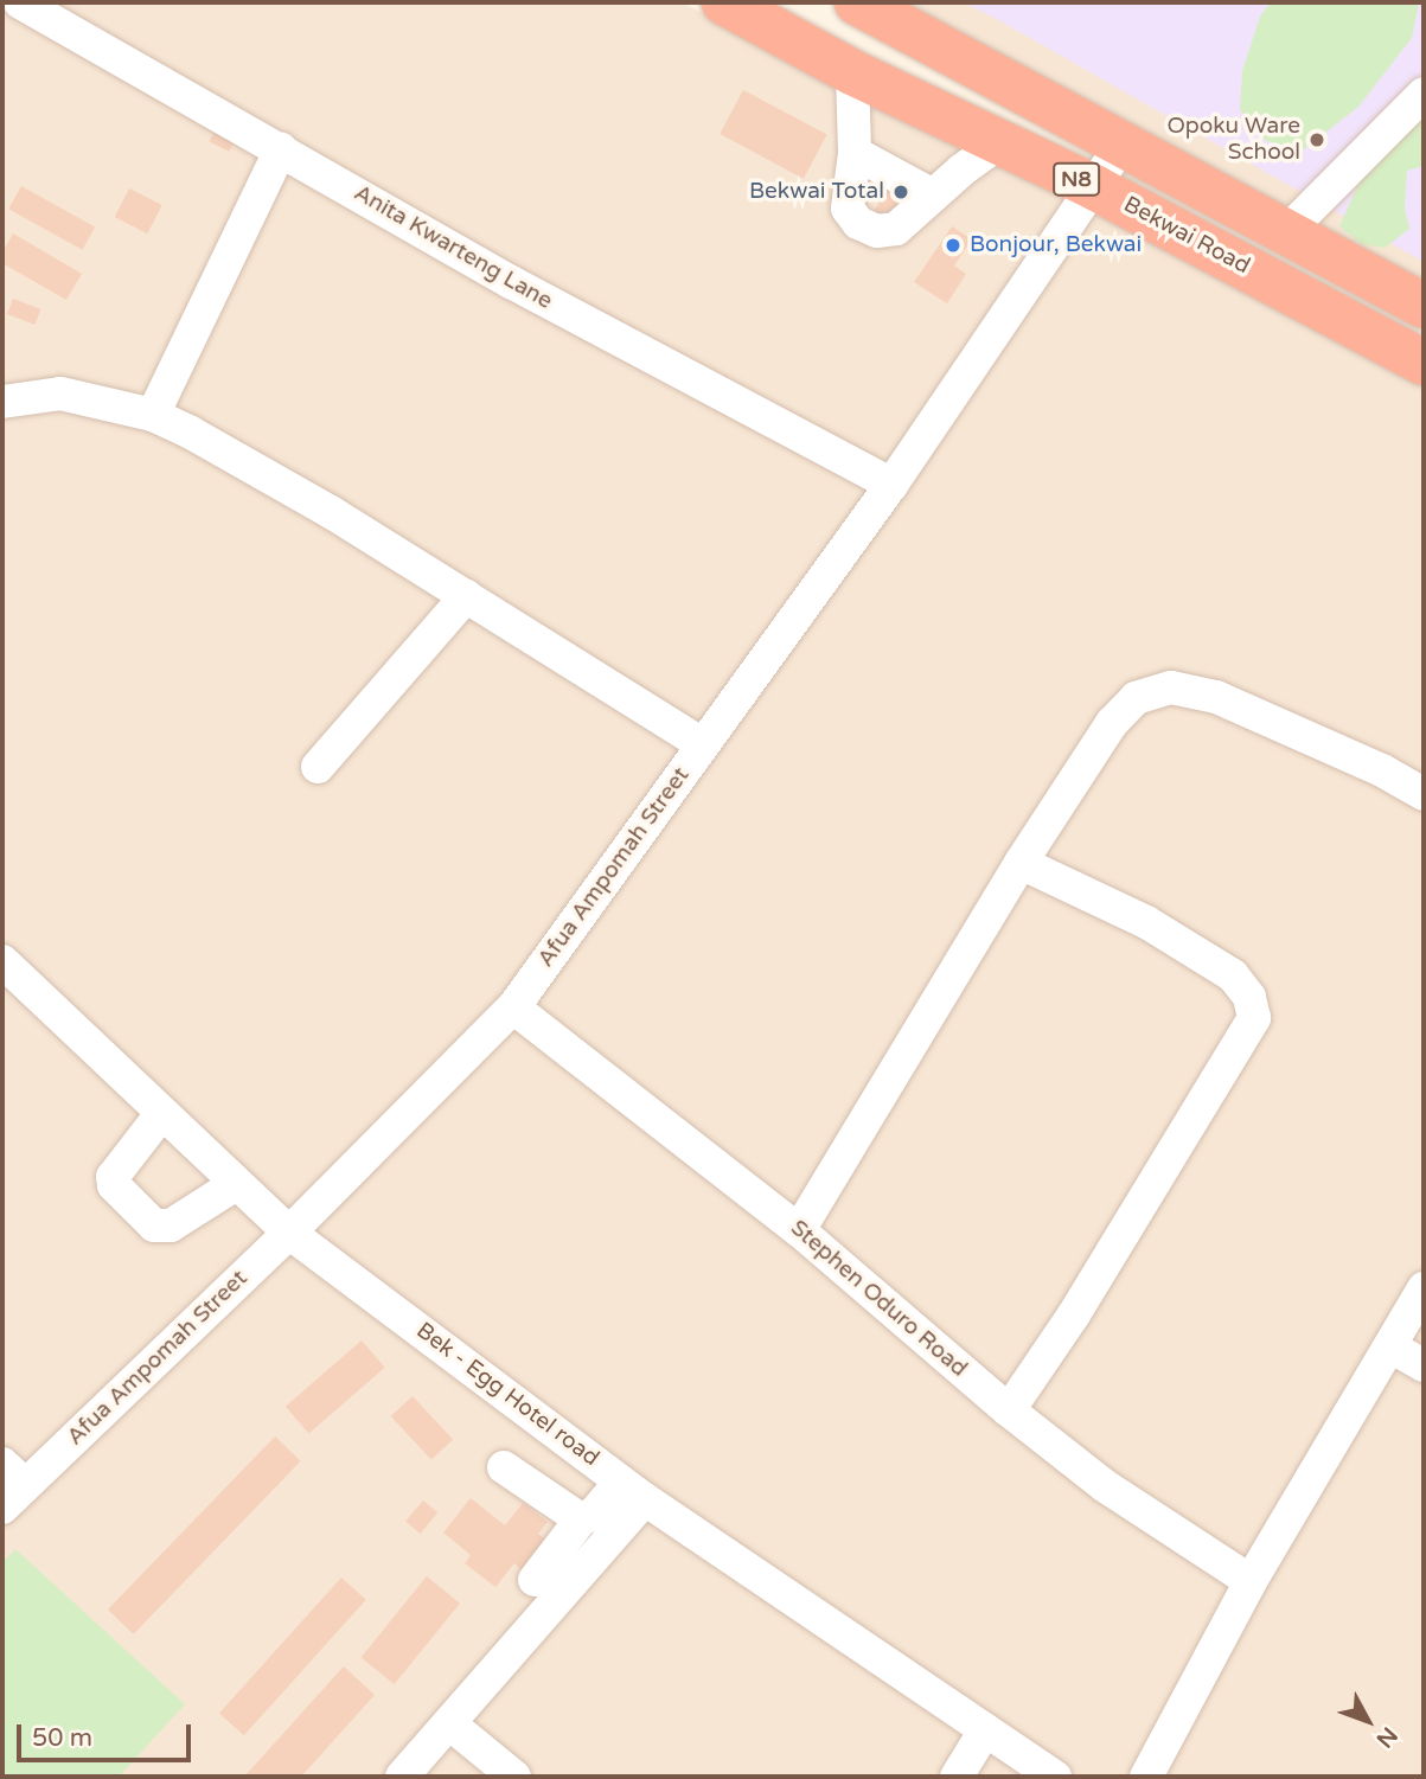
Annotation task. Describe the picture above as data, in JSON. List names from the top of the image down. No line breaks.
{"streets":{"highway":["N8","Bekwai Road"],"street":["Anita Kwarteng Lane","Afua Ampomah Street","Stephen Oduro Road","Bek - Egg Hotel road"]},"crossings":[["N8","Afua Ampomah Street"],["Bekwai Road","Afua Ampomah Street"],["Anita Kwarteng Lane","Afua Ampomah Street"],["Afua Ampomah Street","Stephen Oduro Road"],["Afua Ampomah Street","Bek - Egg Hotel road"]],"places":["Opoku Ware School","Bekwai Total","Bonjour, Bekwai"],"scale_bar":"50 m","north":"bottom right"}
